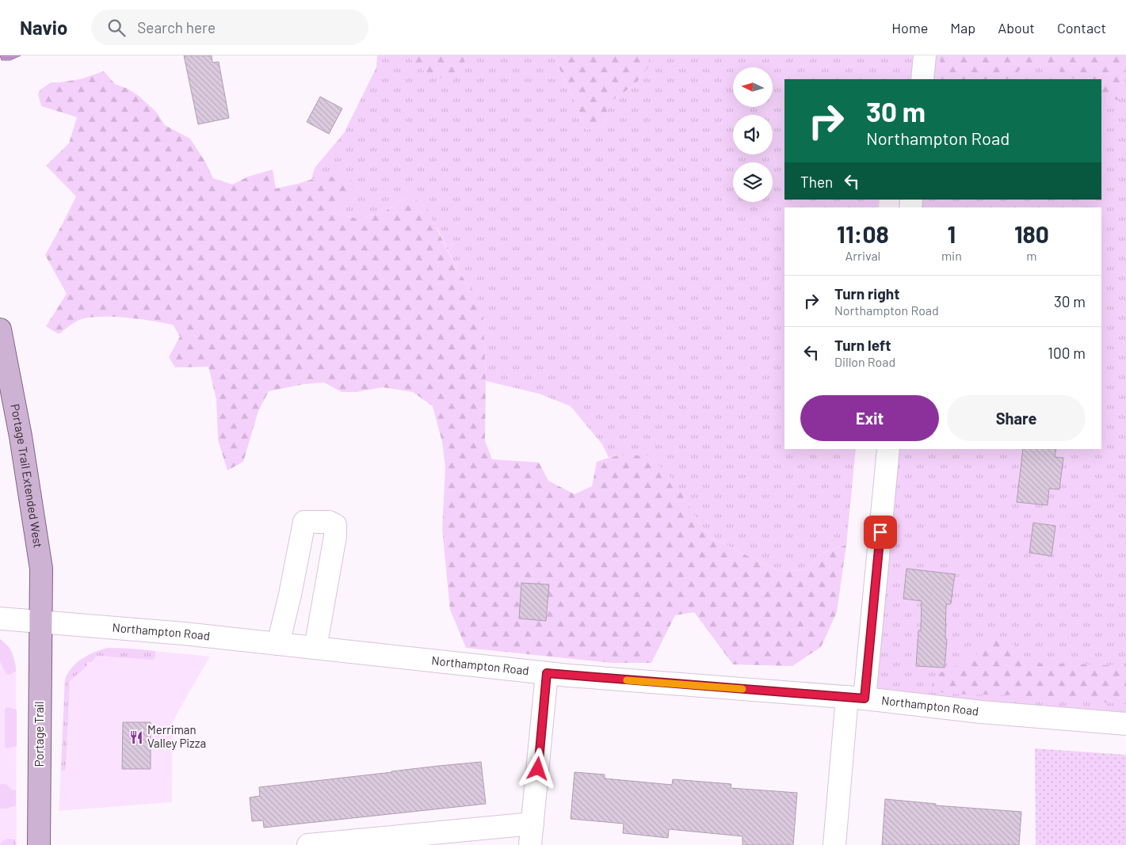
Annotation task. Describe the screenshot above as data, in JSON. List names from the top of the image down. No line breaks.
{"streets":{"main road":["Portage Trail Extended West","Portage Trail"],"street":["Northampton Road"]},"crossings":[["Portage Trail Extended West","Northampton Road"],["Portage Trail Extended West","Portage Trail"],["Northampton Road","Portage Trail"]],"places":{"restaurant":["Merriman Valley Pizza"]},"north":"left","page":{"header":"Navio","search":"Search here","nav":["Home","Map","About","Contact"],"turn":["30 m","Northampton Road"],"then":"Then","eta":["11:08","Arrival","1","min","180","m"],"list":[{"name":"Turn right","note":"Northampton Road","value":"30 m"},{"name":"Turn left","note":"Dillon Road","value":"100 m"}],"buttons":["Exit","Share"]}}
